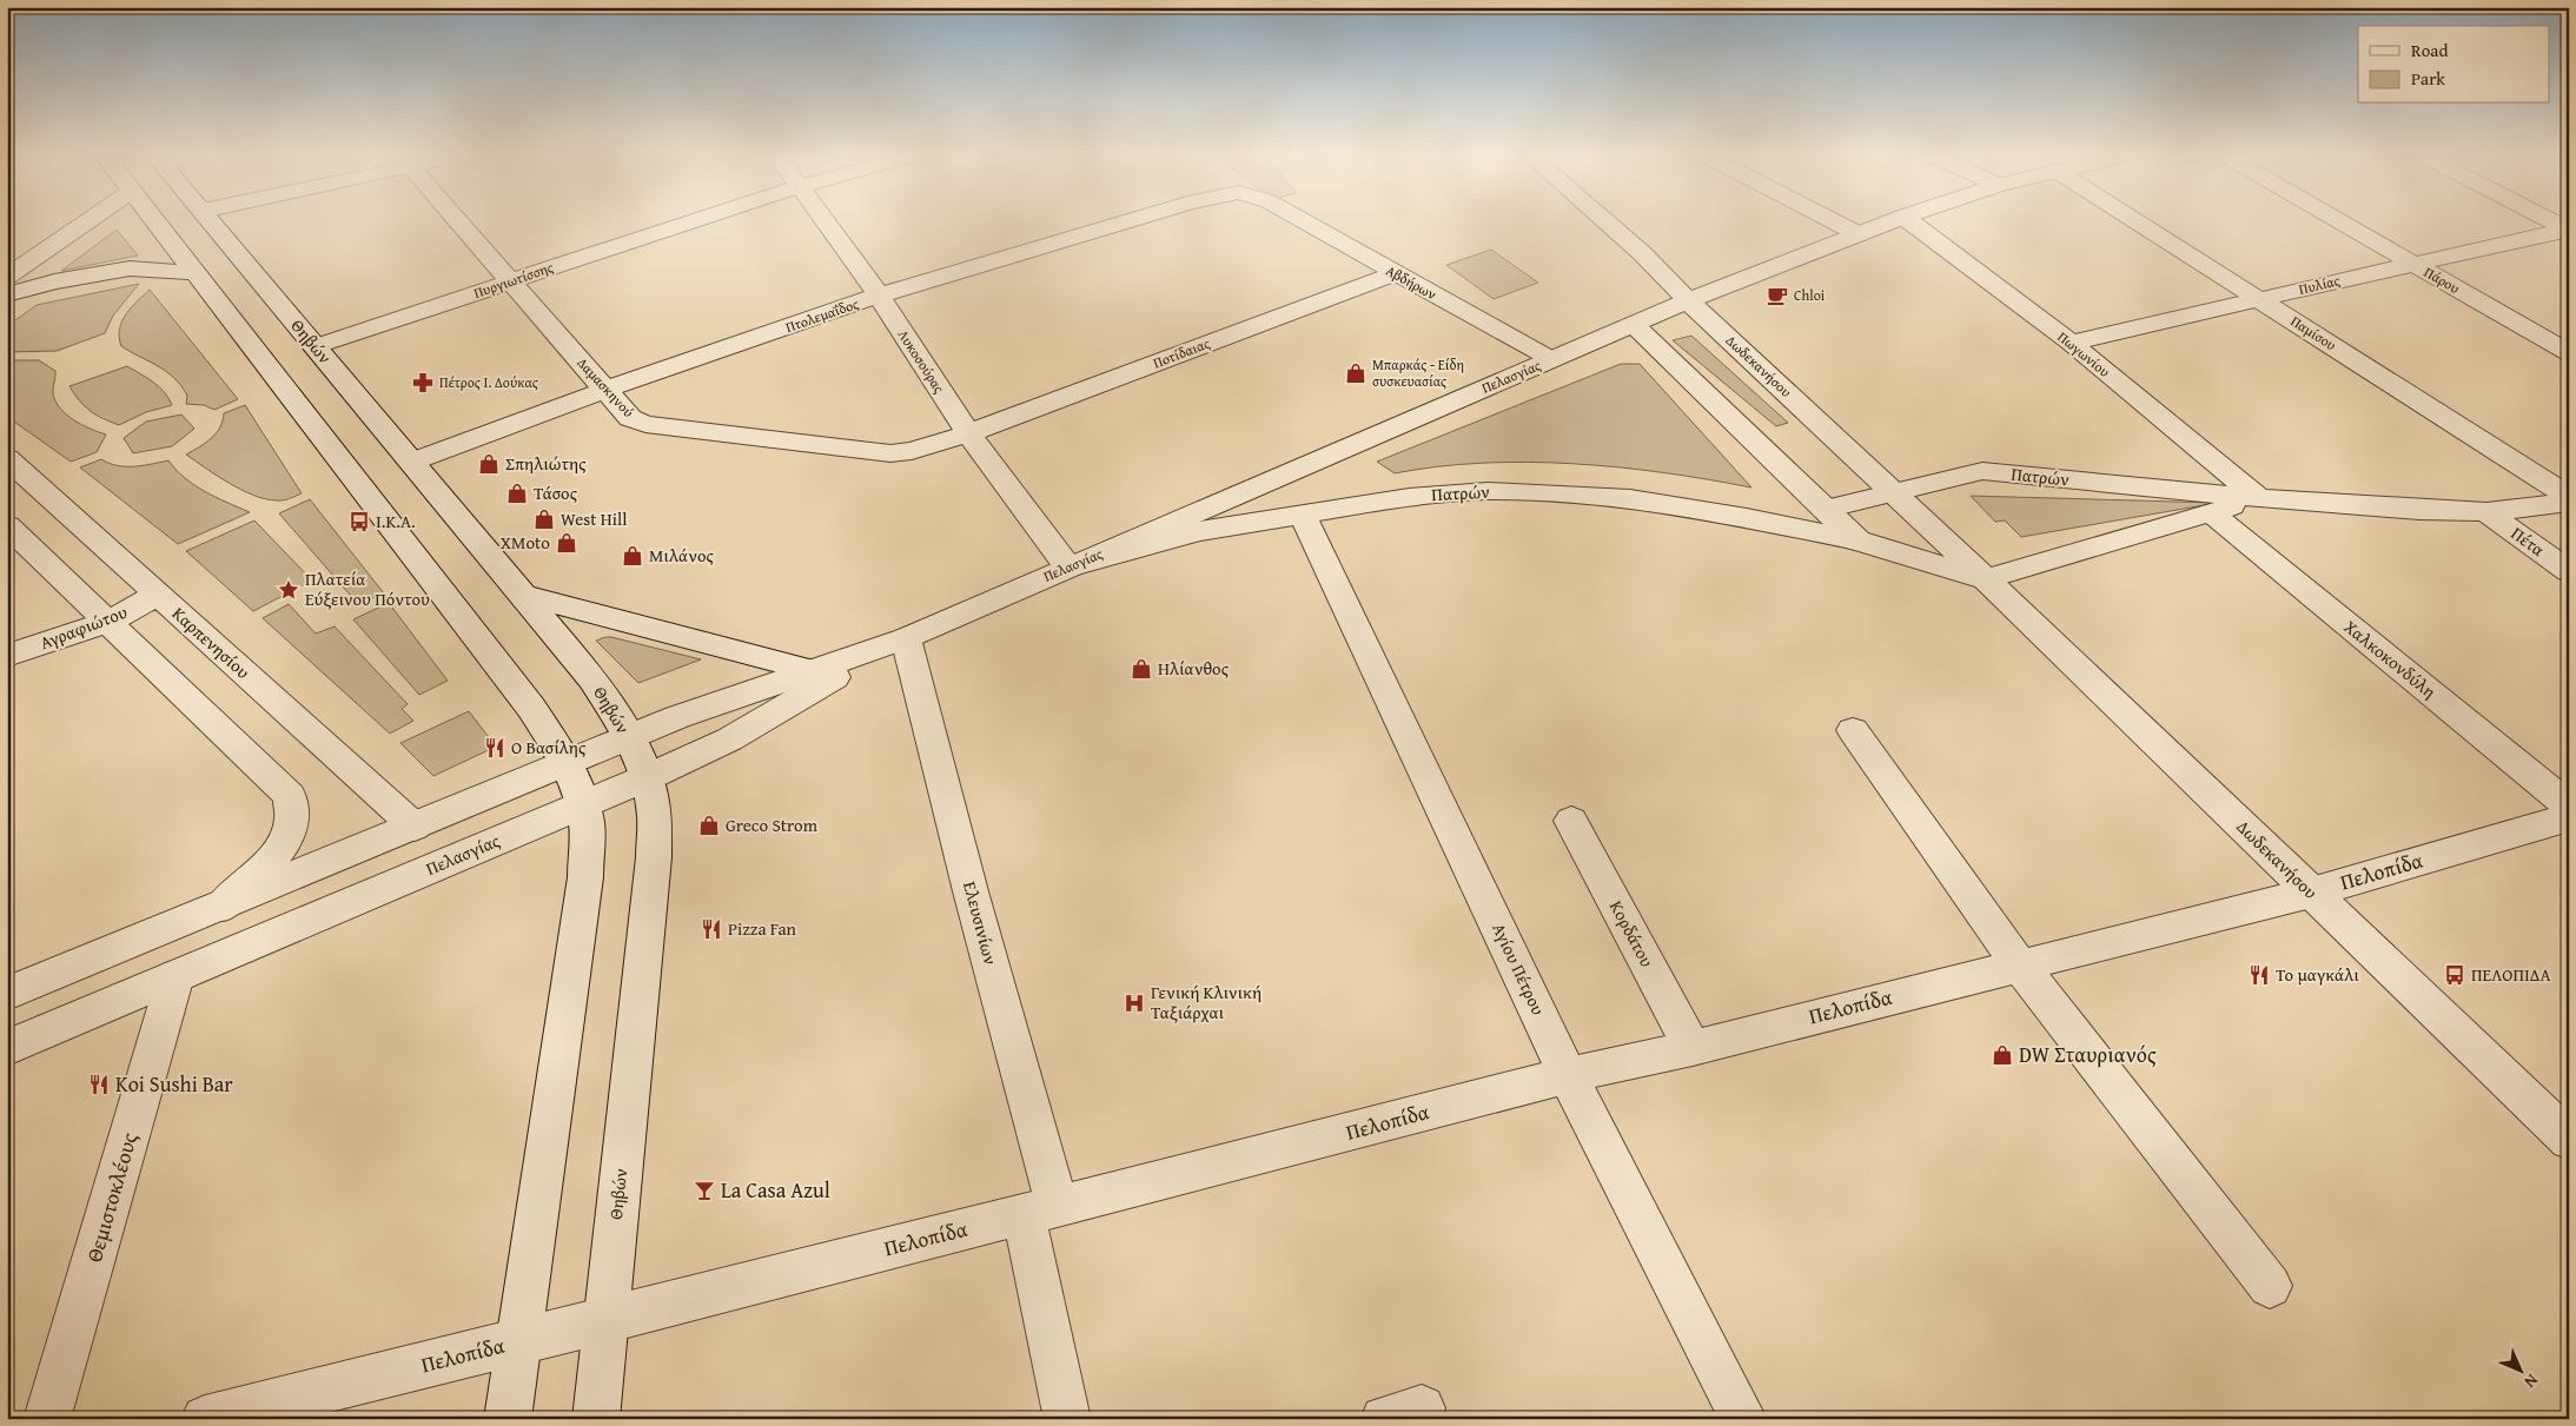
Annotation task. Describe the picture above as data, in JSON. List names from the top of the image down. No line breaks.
{"streets":{"street":["Πυργιωτίσσης","Πάρου","Αβδήρων","Πυλίας","Πτολεμαΐδος","Παμίσου","Θηβών","Ποτίδαιας","Πωγωνίου","Λυκοσούρας","Δωδεκανήσου","Πελασγίας","Δαμασκηνού","Πατρών","Πέτα","Αγραφιώτου","Καρπενησίου","Χαλκοκονδύλη","Πελοπίδα","Ελευσινίων","Κορδάτου","Αγίου Πέτρου","Θεμιστοκλέους"]},"crossings":[["Πυργιωτίσσης","Θηβών"],["Πυργιωτίσσης","Δαμασκηνού"],["Πάρου","Πυλίας"],["Αβδήρων","Ποτίδαιας"],["Αβδήρων","Πελασγίας"],["Πυλίας","Παμίσου"],["Πυλίας","Πωγωνίου"],["Πτολεμαΐδος","Θηβών"],["Πτολεμαΐδος","Λυκοσούρας"],["Πτολεμαΐδος","Δαμασκηνού"],["Θηβών","Πελασγίας"],["Θηβών","Πελοπίδα"],["Ποτίδαιας","Λυκοσούρας"],["Ποτίδαιας","Δαμασκηνού"],["Πωγωνίου","Πατρών"],["Λυκοσούρας","Πελασγίας"],["Λυκοσούρας","Δαμασκηνού"],["Λυκοσούρας","Πατρών"],["Δωδεκανήσου","Πελασγίας"],["Δωδεκανήσου","Πατρών"],["Δωδεκανήσου","Πελοπίδα"],["Πελασγίας","Πατρών"],["Πελασγίας","Καρπενησίου"],["Πελασγίας","Ελευσινίων"],["Πελασγίας","Θεμιστοκλέους"],["Πατρών","Πέτα"],["Πατρών","Χαλκοκονδύλη"],["Πατρών","Αγίου Πέτρου"],["Αγραφιώτου","Καρπενησίου"],["Πελοπίδα","Ελευσινίων"],["Πελοπίδα","Κορδάτου"],["Πελοπίδα","Αγίου Πέτρου"]],"places":{"cafe":["Chloi"],"shop":["Μπαρκάς - Είδη συσκευασίας","Σπηλιώτης","Τάσος","West Hill","XMoto","Μιλάνος","Ηλίανθος","Greco Strom","DW Σταυριανός"],"pharmacy":["Πέτρος Ι. Δούκας"],"bus stop":["Ι.Κ.Α.","ΠΕΛΟΠΙΔΑ"],"place":["Πλατεία Εύξεινου Πόντου"],"restaurant":["Ο Βασίλης","Pizza Fan","Το μαγκάλι","Koi Sushi Bar"],"hospital":["Γενική Κλινική Ταξιάρχαι"],"bar":["La Casa Azul"]},"legend":["Road","Park"],"north":"bottom right"}
